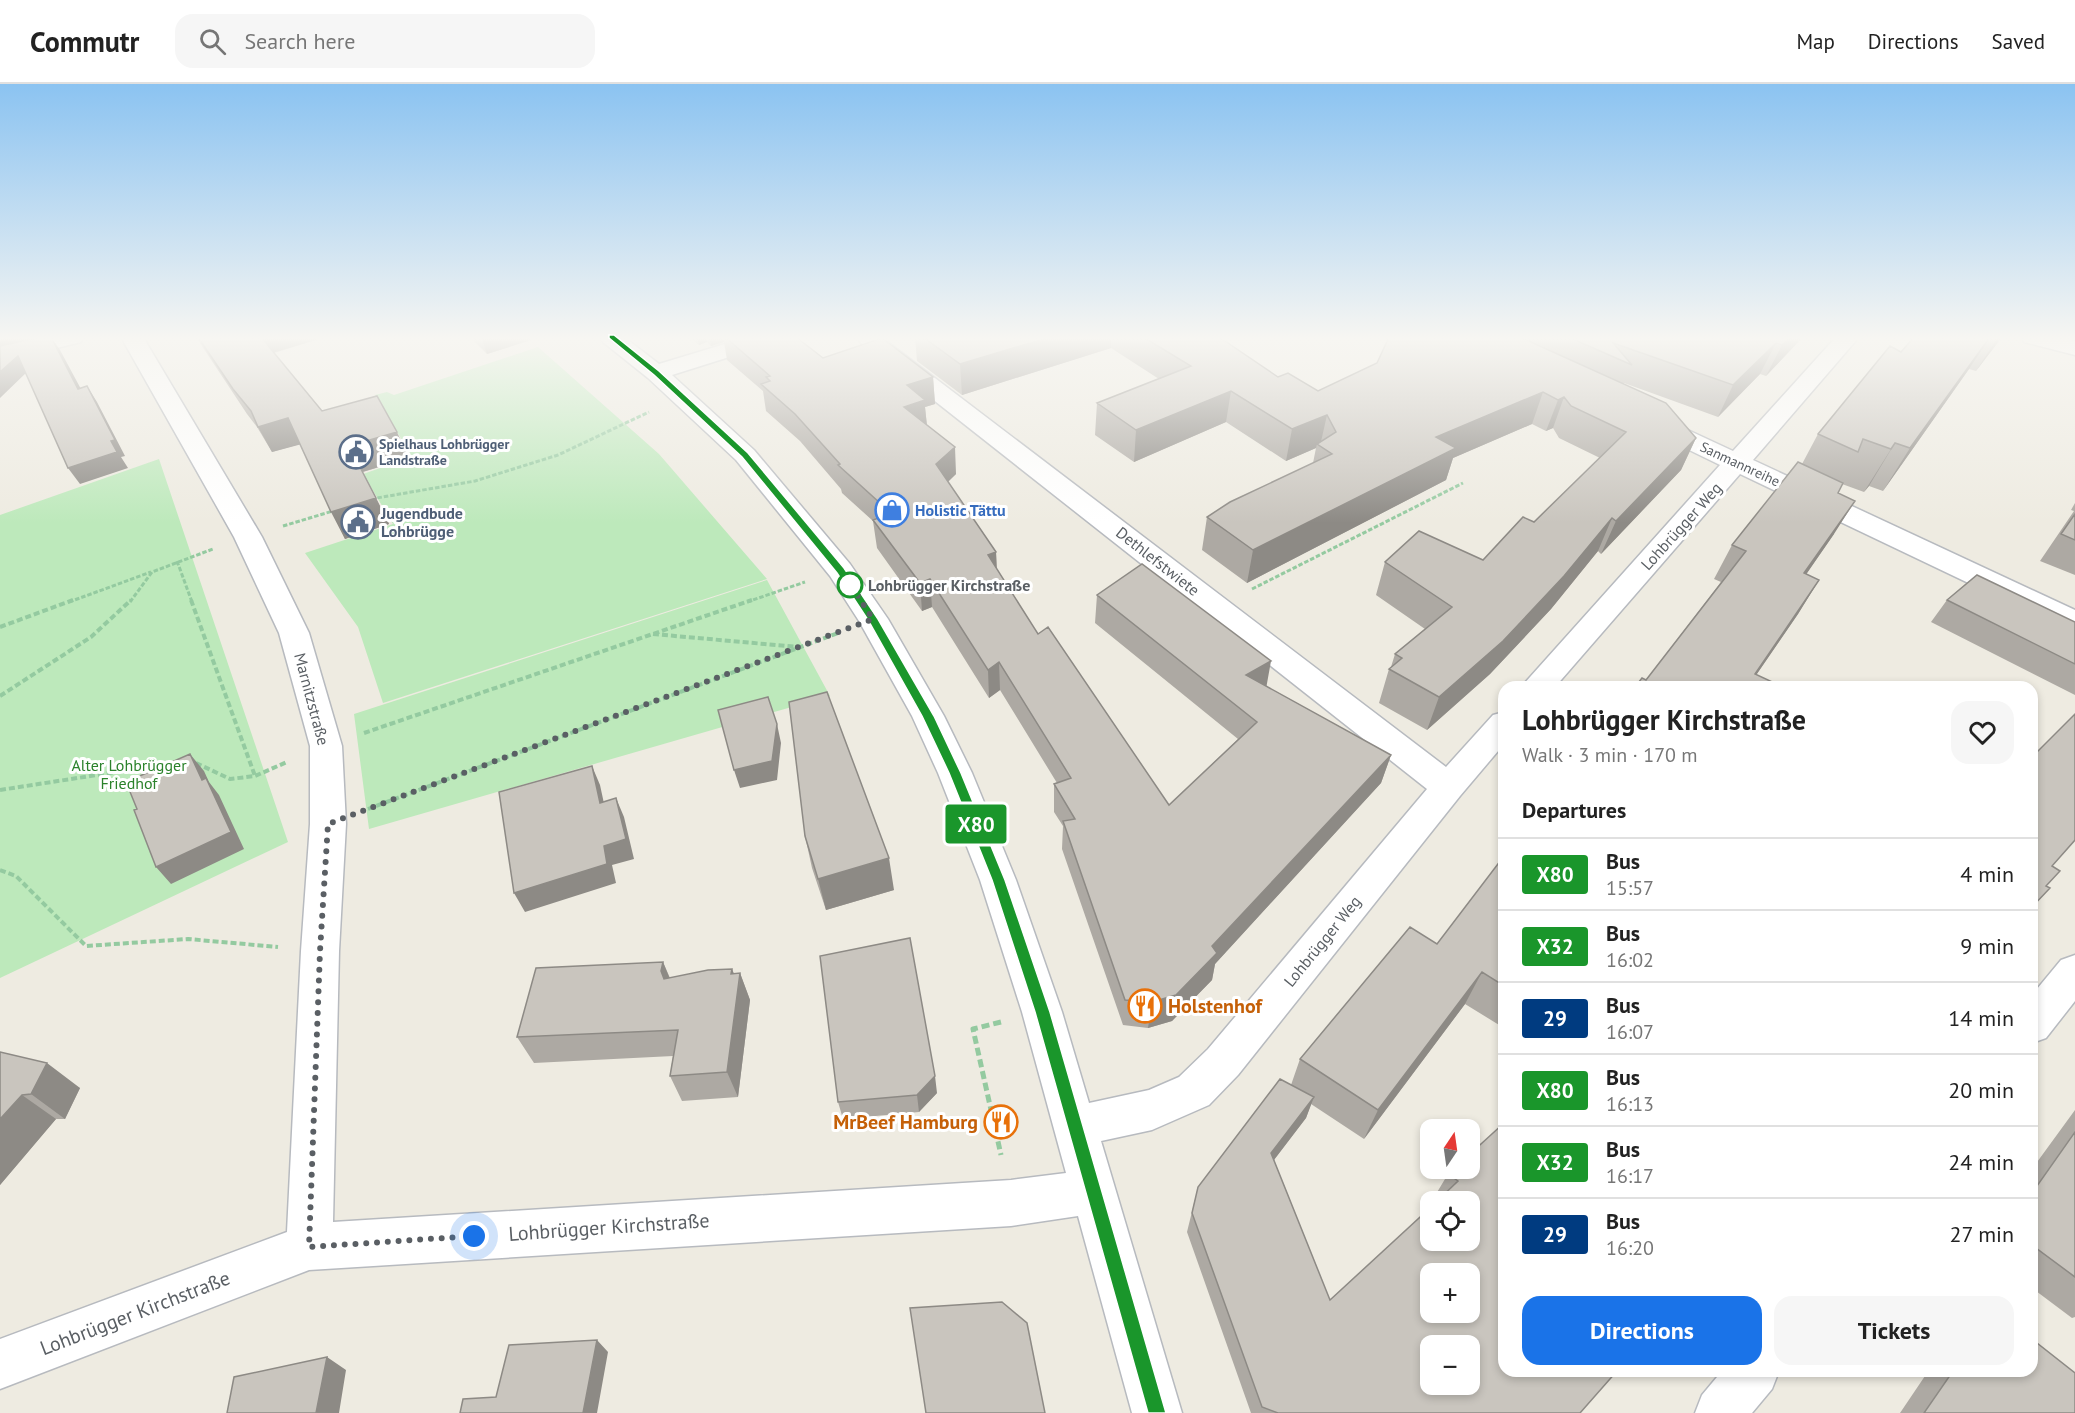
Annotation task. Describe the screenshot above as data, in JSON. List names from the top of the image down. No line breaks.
{"streets":{"street":["Sanmannreihe","Lohbrügger Weg","Dethlefstwiete","Marnitzstraße","Lohbrügger Kirchstraße"]},"crossings":[["Sanmannreihe","Lohbrügger Weg"],["Lohbrügger Weg","Dethlefstwiete"],["Marnitzstraße","Lohbrügger Kirchstraße"]],"parks":["Alter Lohbrügger Friedhof"],"places":{"public building":["Spielhaus Lohbrügger Landstraße","Jugendbude Lohbrügge"],"shop":["Holistic Tättu"],"other":["Lohbrügger Kirchstraße"],"restaurant":["Holstenhof","MrBeef Hamburg"]},"lines":["bus line X80"],"north":"top","page":{"header":"Commutr","search":"Search here","nav":["Map","Directions","Saved"],"on_map":"X80","heading":[["Lohbrügger Kirchstraße","Walk · 3 min · 170 m"],"Departures"],"list":[{"mark":"X80","name":"Bus","note":"15:57","value":"4 min"},{"mark":"X32","name":"Bus","note":"16:02","value":"9 min"},{"mark":"29","name":"Bus","note":"16:07","value":"14 min"},{"mark":"X80","name":"Bus","note":"16:13","value":"20 min"},{"mark":"X32","name":"Bus","note":"16:17","value":"24 min"},{"mark":"29","name":"Bus","note":"16:20","value":"27 min"}],"map_buttons":["+","−"],"buttons":["Directions","Tickets"]}}
